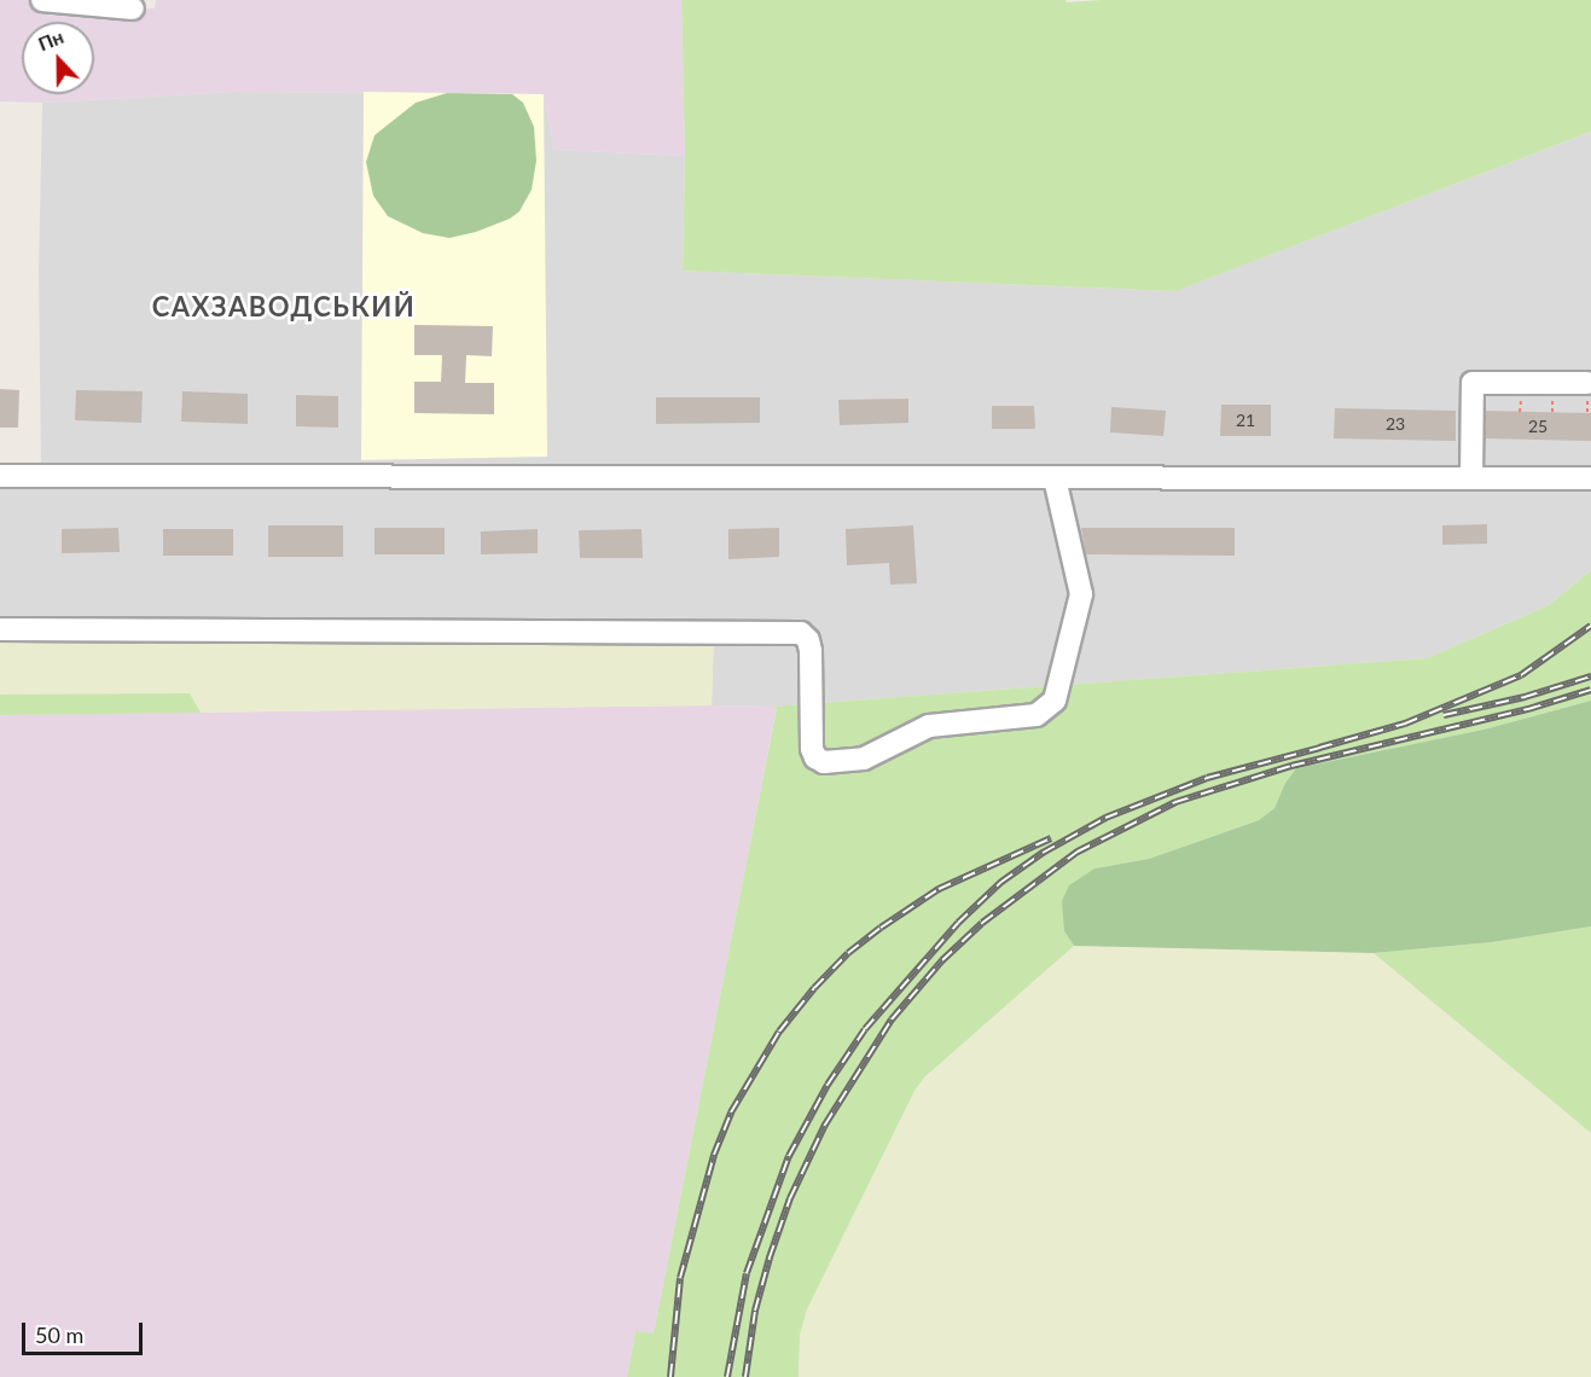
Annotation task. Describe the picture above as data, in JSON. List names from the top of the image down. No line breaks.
{"districts":["САХЗАВОДСЬКИЙ"],"house_numbers":["21","23","25"],"scale_bar":"50 m","north":"top"}
